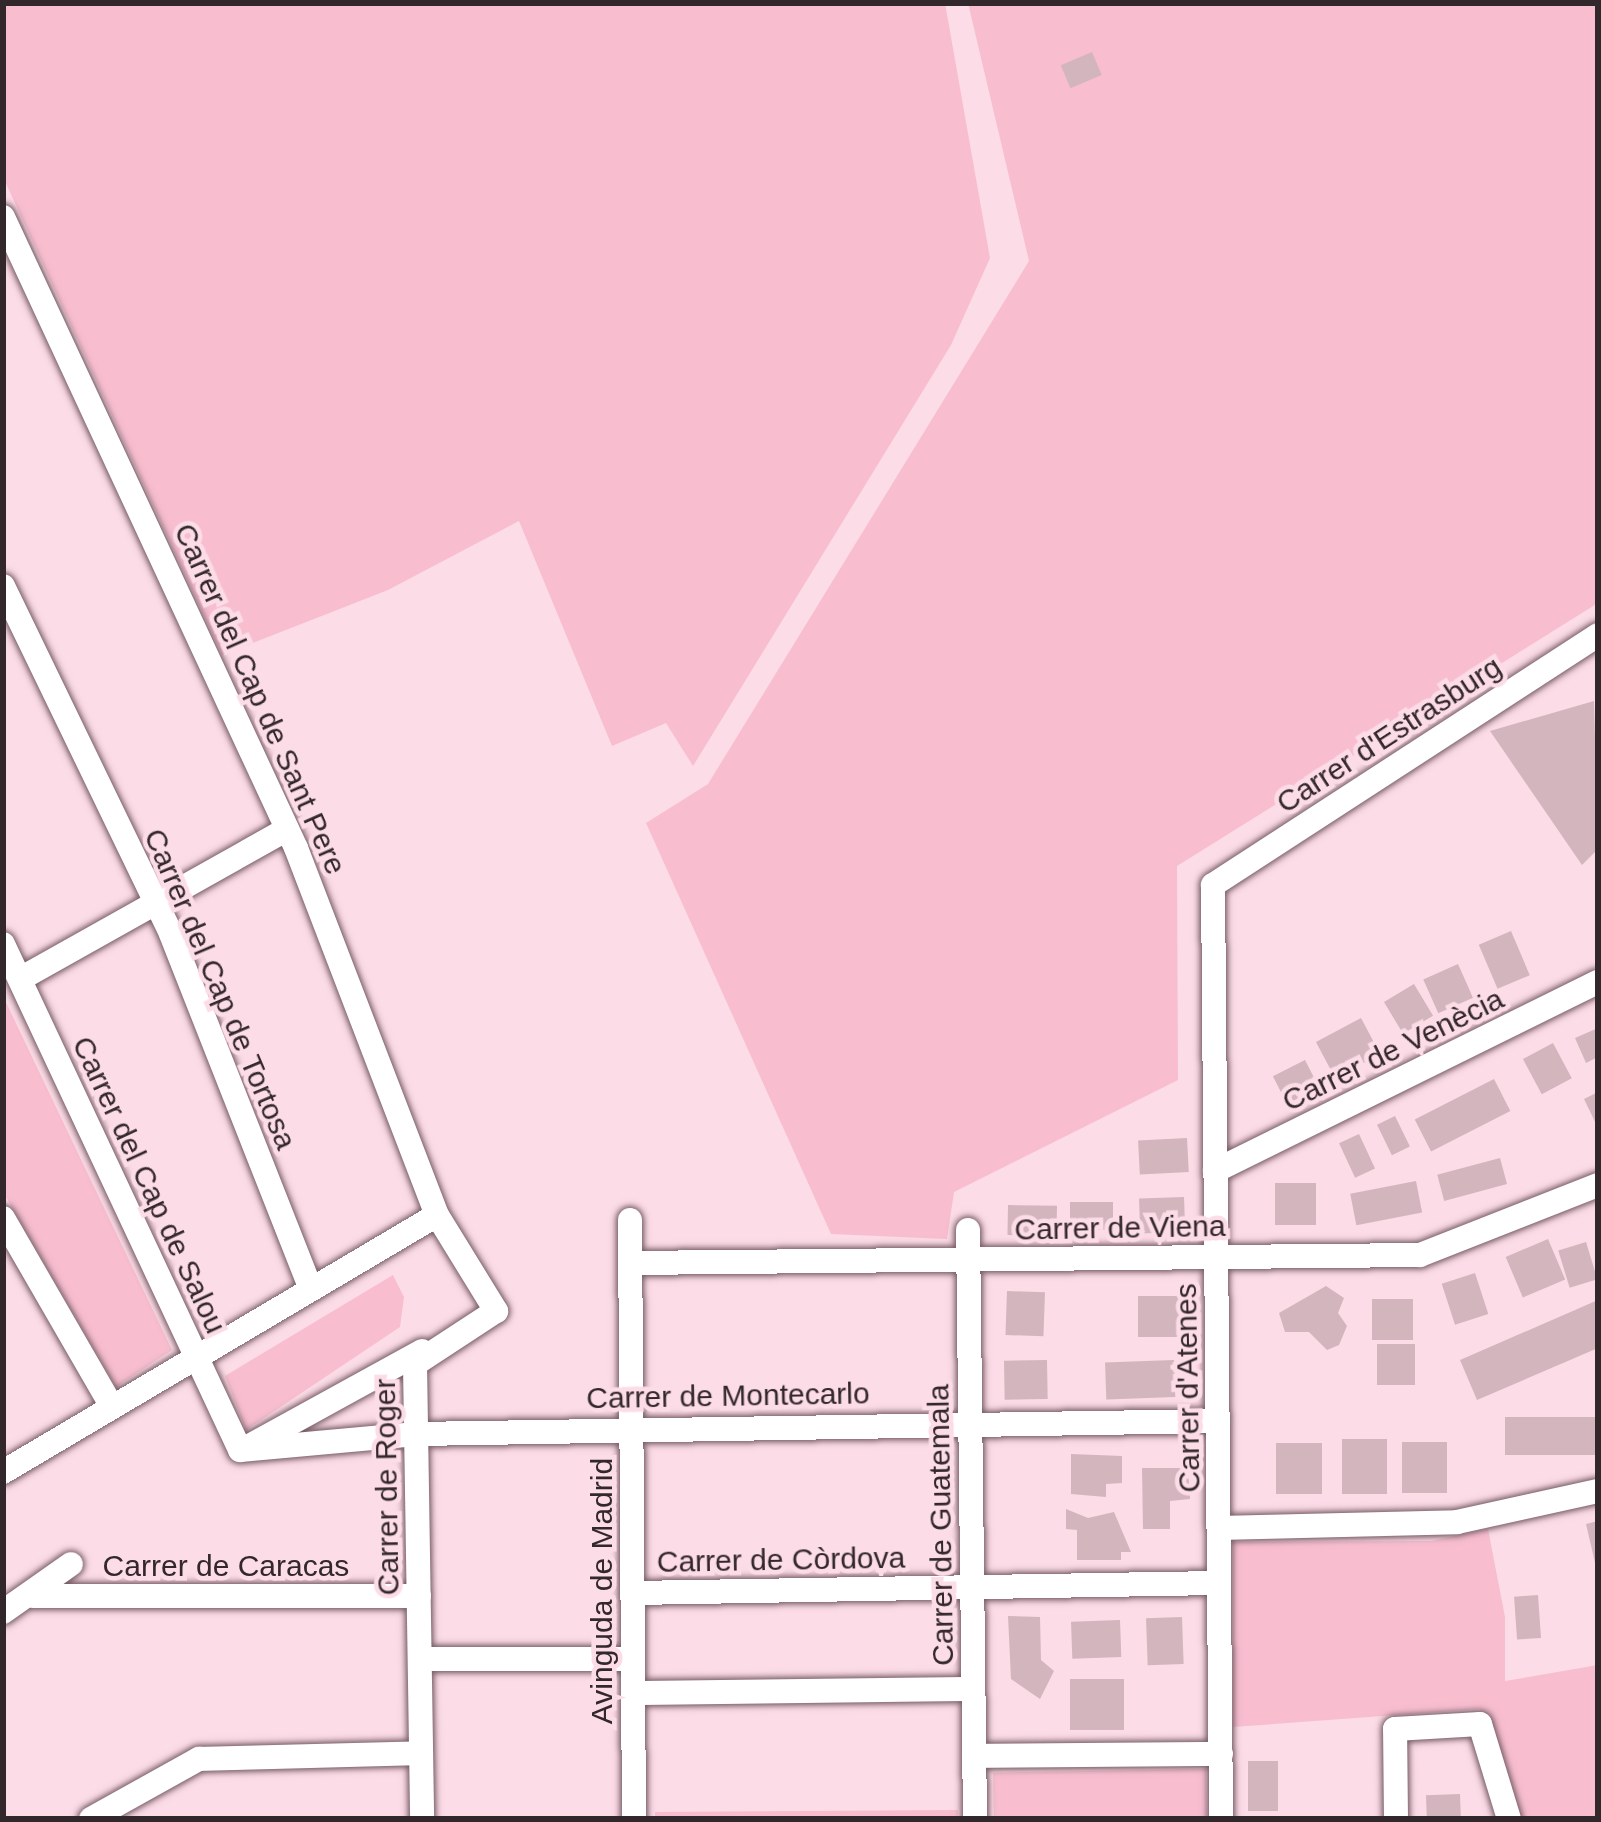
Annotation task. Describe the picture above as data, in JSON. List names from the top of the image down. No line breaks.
{"streets":{"street":["Carrer del Cap de Sant Pere","Carrer d'Estrasburg","Carrer del Cap de Tortosa","Carrer de Venècia","Carrer del Cap de Salou","Carrer de Viena","Carrer d'Atenes","Carrer de Montecarlo","Carrer de Roger","Carrer de Guatemala","Carrer de Còrdova","Carrer de Caracas","Avinguda de Madrid"]},"crossings":[["Carrer d'Estrasburg","Carrer d'Atenes"],["Carrer de Venècia","Carrer d'Atenes"],["Carrer del Cap de Salou","Carrer de Montecarlo"],["Carrer de Viena","Carrer d'Atenes"],["Carrer de Viena","Carrer de Guatemala"],["Carrer de Viena","Avinguda de Madrid"],["Carrer d'Atenes","Carrer de Montecarlo"],["Carrer d'Atenes","Carrer de Còrdova"],["Carrer de Montecarlo","Carrer de Roger"],["Carrer de Montecarlo","Carrer de Guatemala"],["Carrer de Montecarlo","Avinguda de Madrid"],["Carrer de Roger","Carrer de Caracas"],["Carrer de Guatemala","Carrer de Còrdova"],["Carrer de Còrdova","Avinguda de Madrid"]]}
